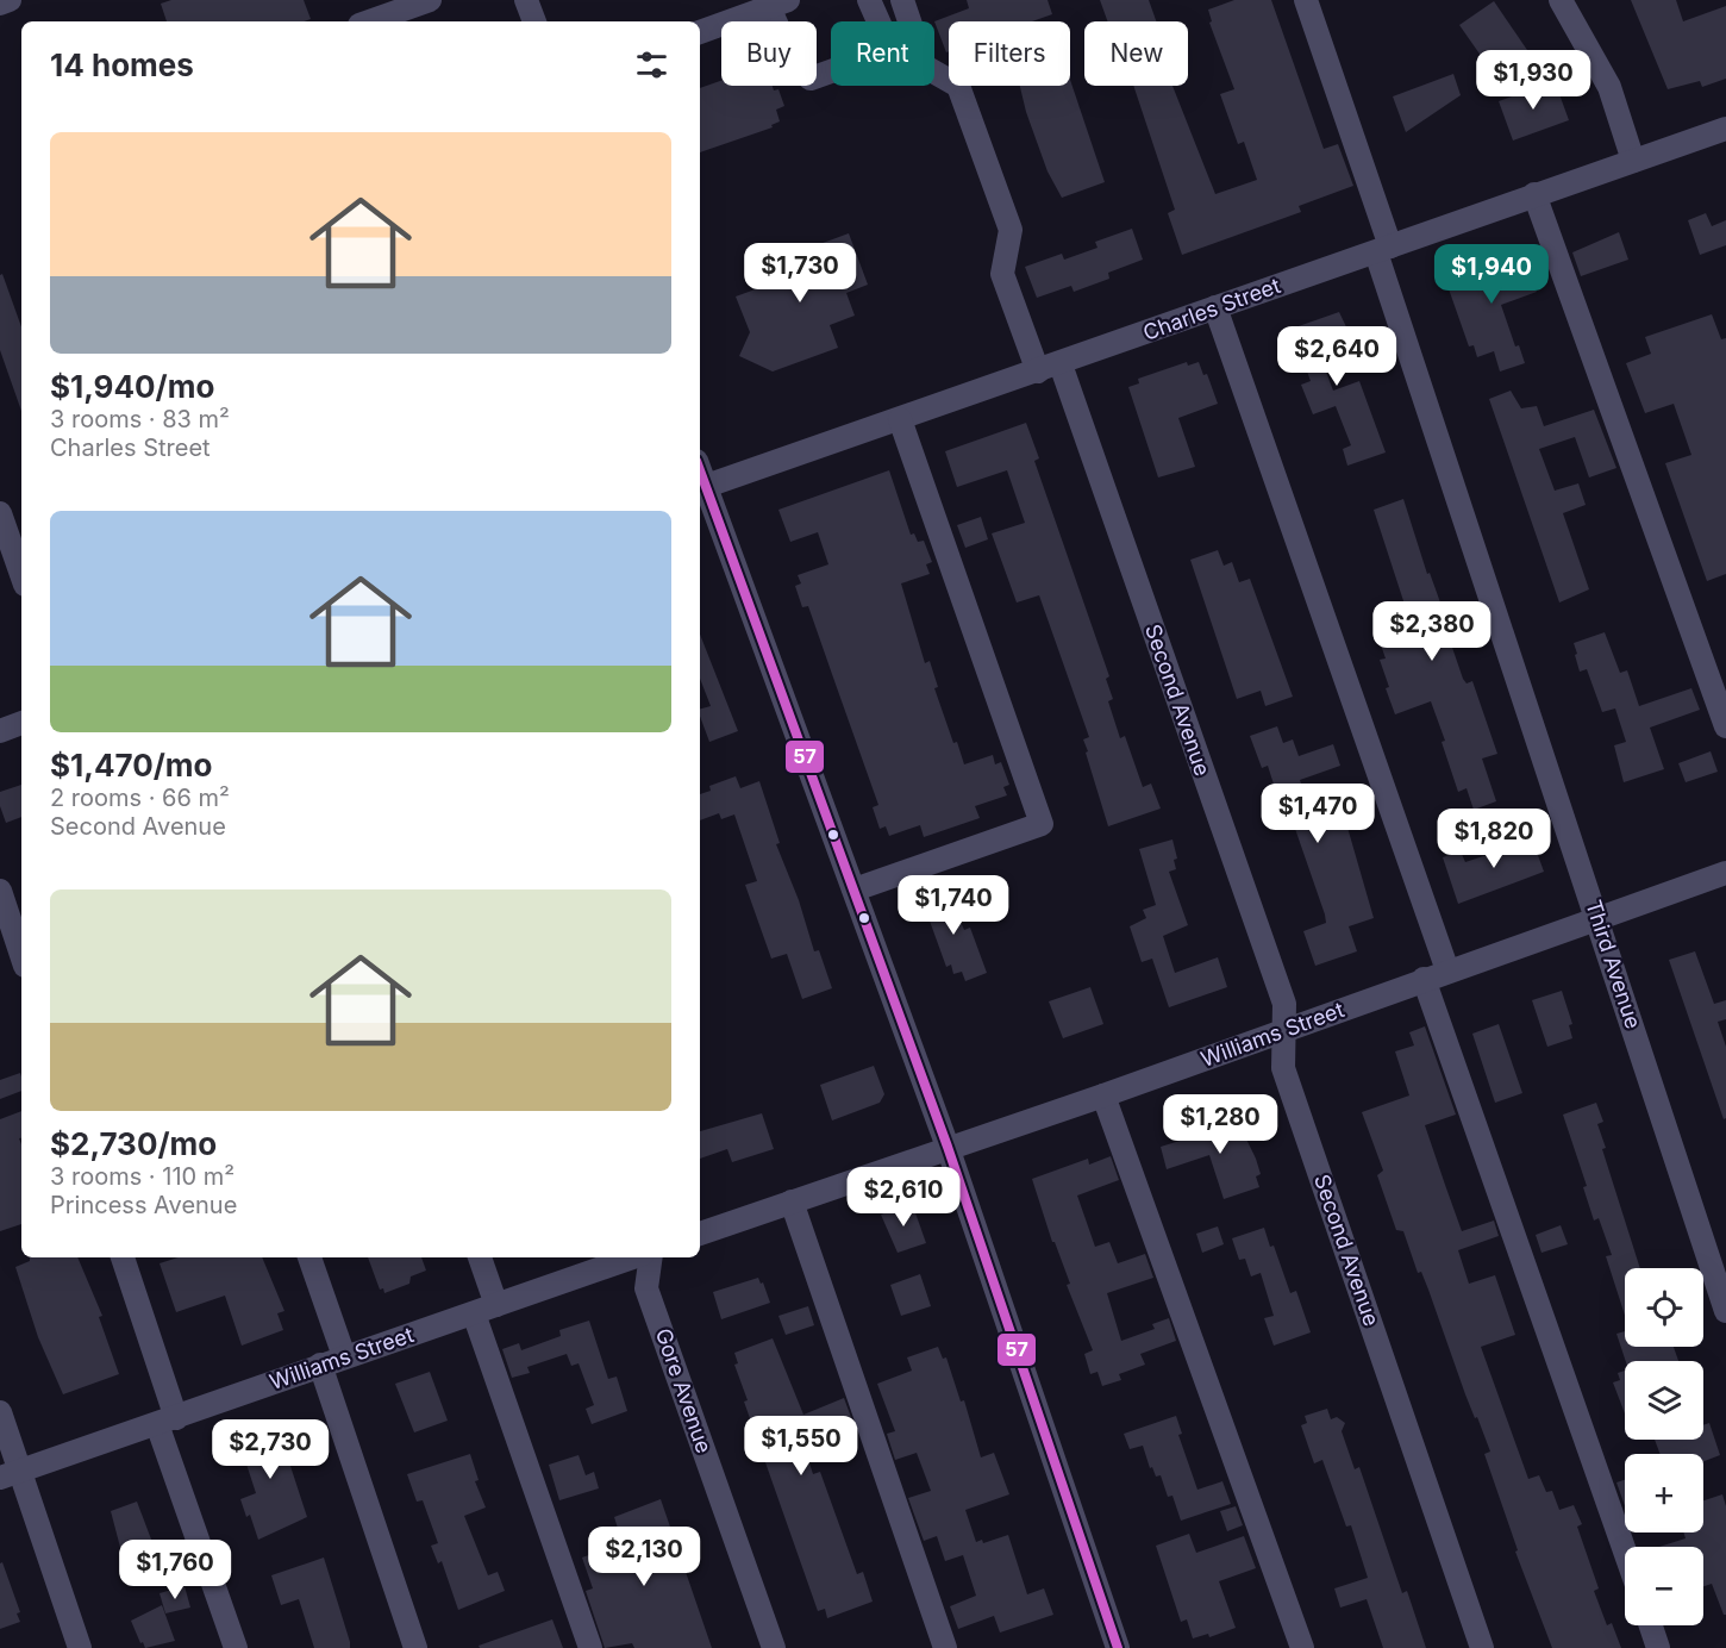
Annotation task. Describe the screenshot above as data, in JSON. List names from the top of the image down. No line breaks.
{"streets":{"street":["Charles Street","Second Avenue","Third Avenue","Williams Street","Gore Avenue"]},"crossings":[["Charles Street","Second Avenue"],["Charles Street","Third Avenue"],["Second Avenue","Williams Street"],["Third Avenue","Williams Street"]],"lines":["transit line 57"],"page":{"chip":["Buy","Rent","Filters","New"],"heading":"14 homes","price":["$1,930","$1,730","$1,940","$2,640","$2,380","$1,470","$1,820","$1,740","$1,280","$2,610","$1,550","$2,730","$2,130","$1,760"],"list":[{"name":"$1,940/mo","note":"3 rooms · 83 m² · Charles Street"},{"name":"$1,470/mo","note":"2 rooms · 66 m² · Second Avenue"},{"name":"$2,730/mo","note":"3 rooms · 110 m² · Princess Avenue"}],"map_buttons":["+","−"]}}
